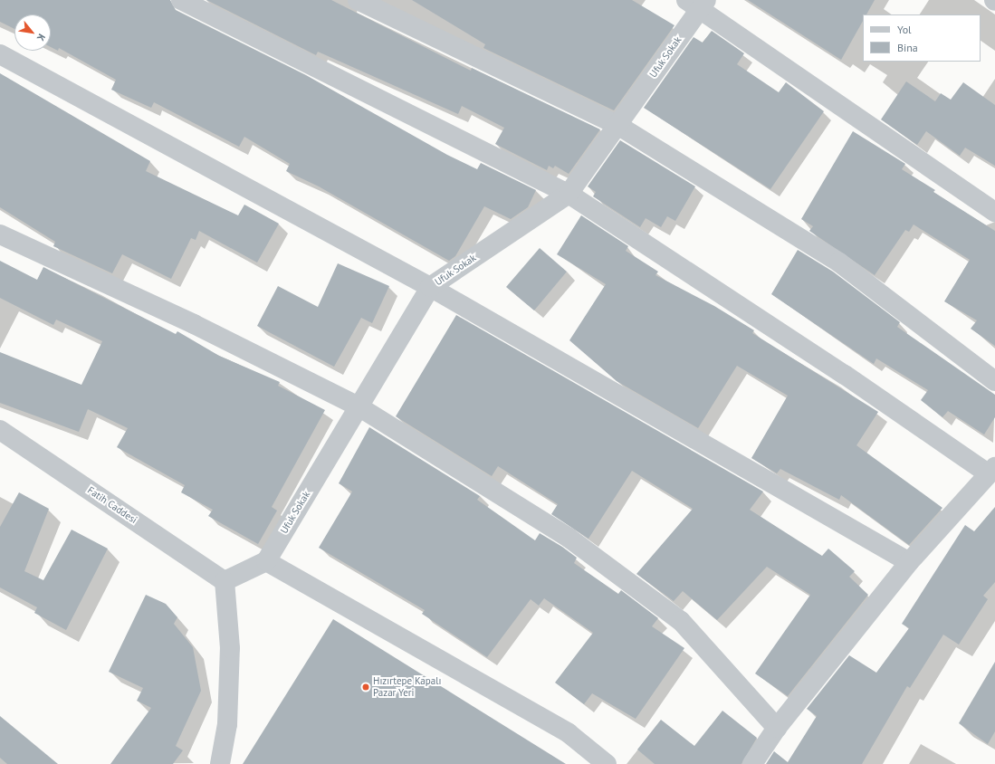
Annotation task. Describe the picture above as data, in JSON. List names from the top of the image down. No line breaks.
{"streets":{"street":["Ufuk Sokak","Fatih Caddesi"]},"places":["Hızırtepe Kapalı Pazar Yeri"],"legend":["Yol","Bina"],"north":"bottom right"}
